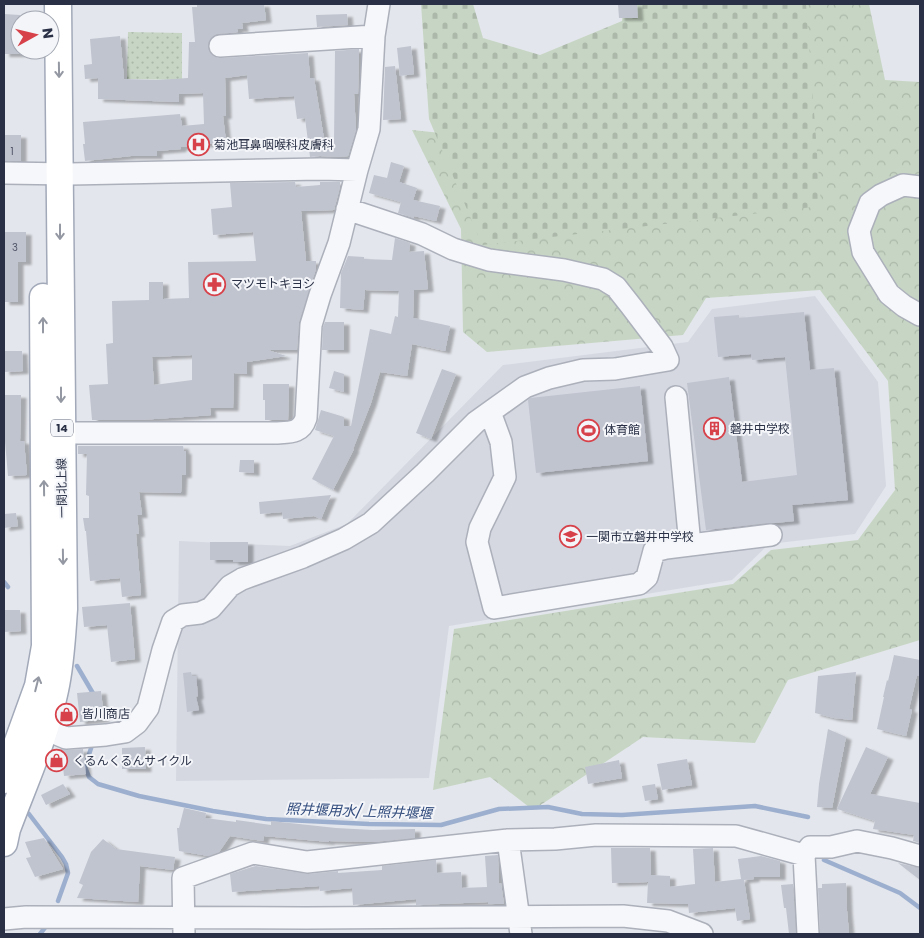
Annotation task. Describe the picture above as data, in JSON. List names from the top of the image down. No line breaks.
{"streets":{"main road":["14","一関北上線"]},"water":["照井堰用水/上照井堰堰"],"places":{"hospital":["菊池耳鼻咽喉科皮膚科"],"pharmacy":["マツモトキヨシ"],"building":["磐井中学校"],"sports":["体育館"],"school or university":["一関市立磐井中学校"],"shop":["皆川商店","くるんくるんサイクル"]},"house_numbers":["1","3"],"north":"right"}
